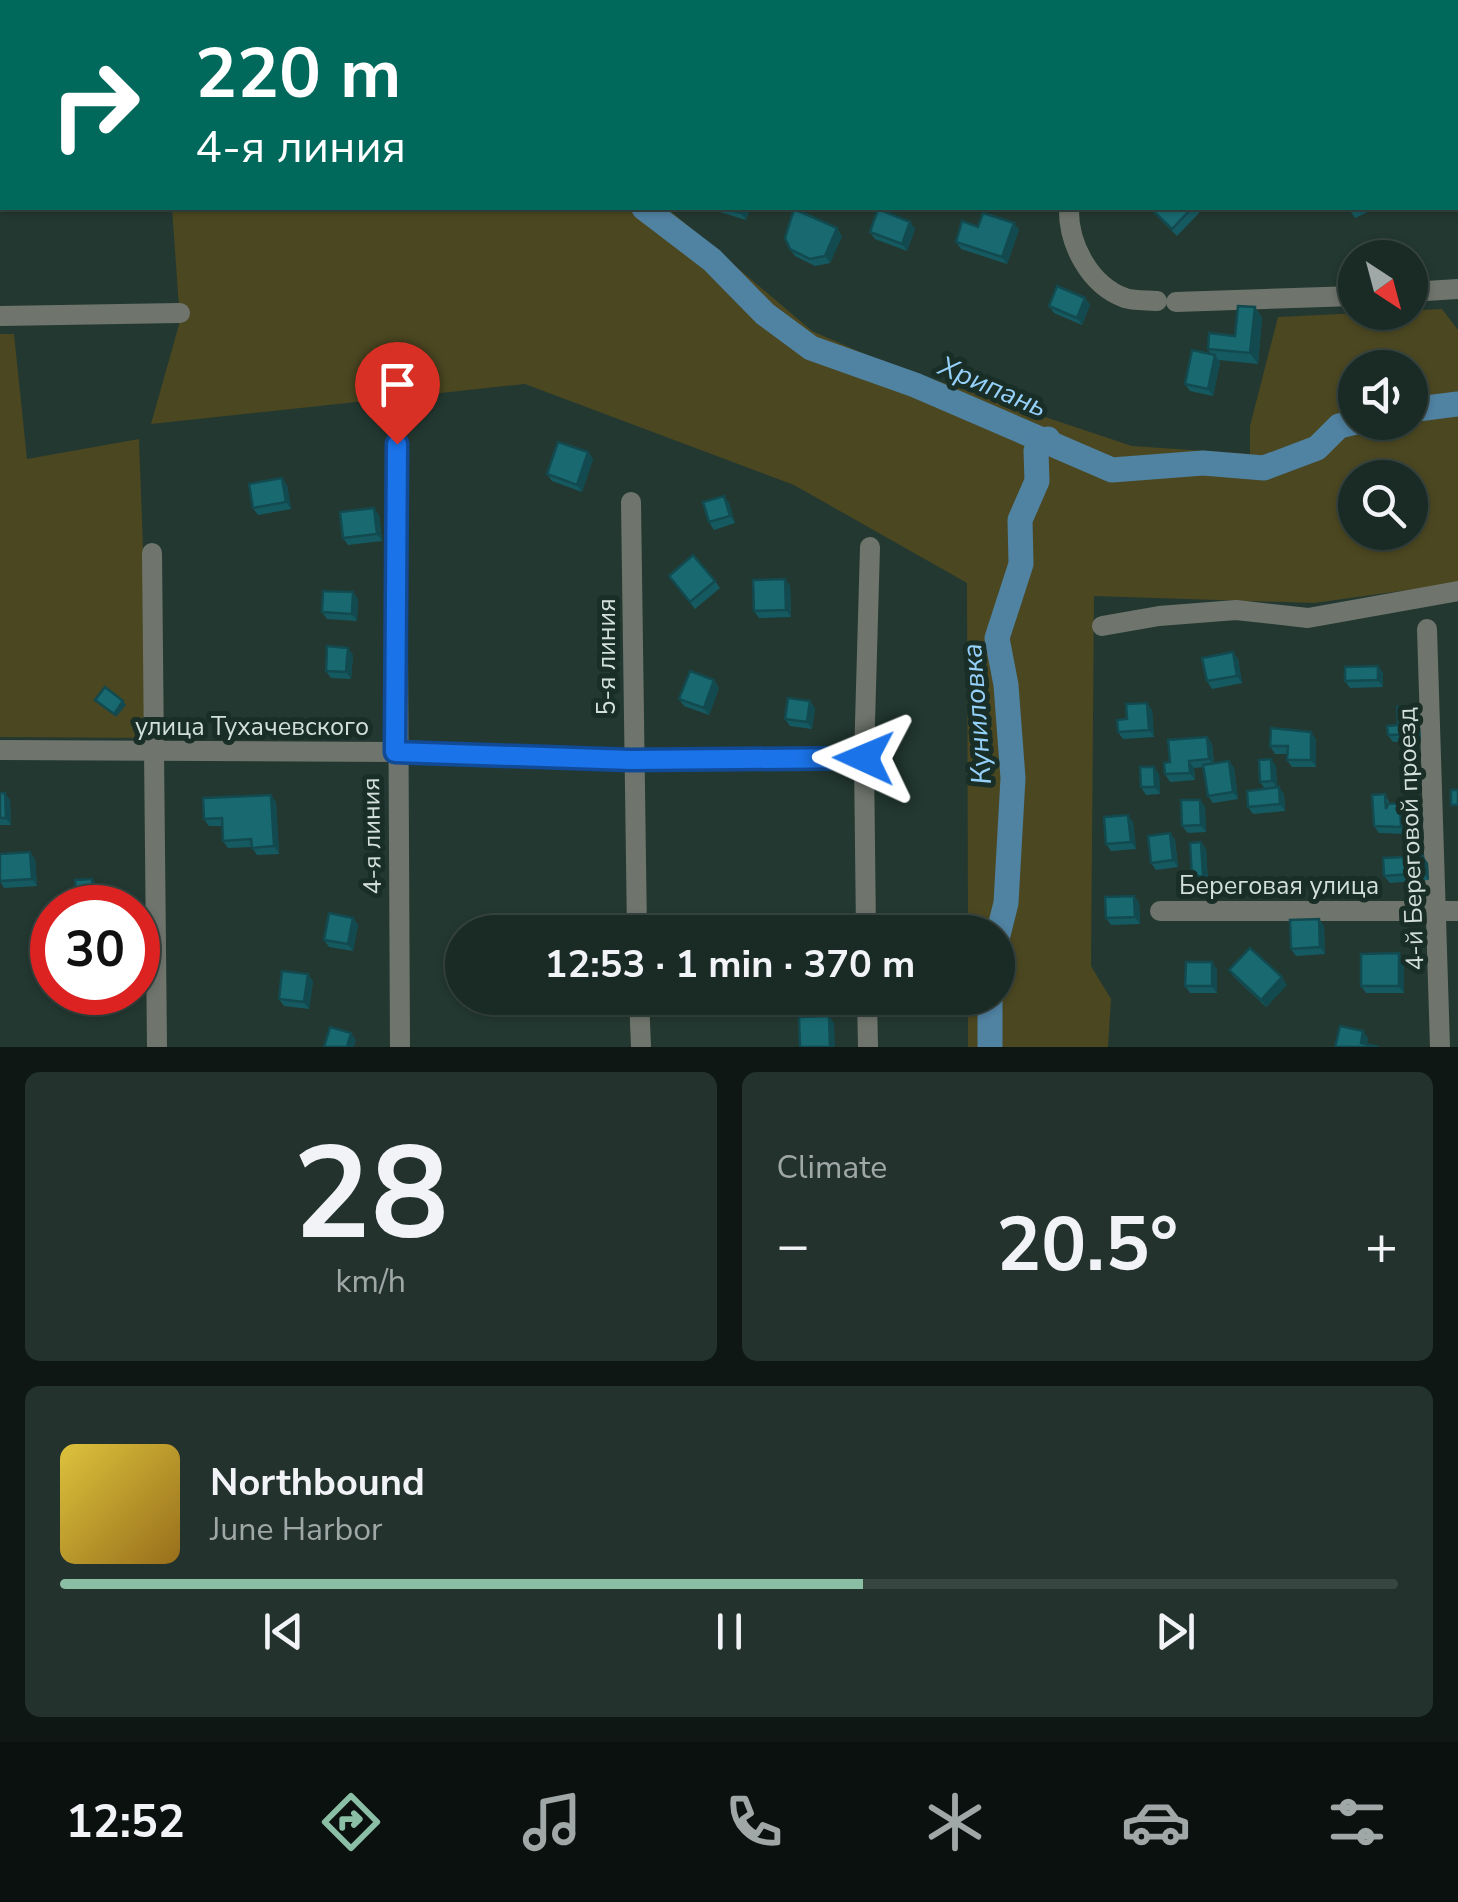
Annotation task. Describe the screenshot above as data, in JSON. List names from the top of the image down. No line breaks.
{"streets":{"street":["5-я линия","улица Тухачевского","4-я линия","4-й Береговой проезд","Береговая улица"]},"crossings":[["5-я линия","улица Тухачевского"],["улица Тухачевского","4-я линия"],["4-й Береговой проезд","Береговая улица"]],"water":["Хрипань","Куниловка"],"north":"bottom right","page":{"turn":["220 m","4-я линия"],"limit":"30","trip":"12:53 · 1 min · 370 m","tile":[["28","km/h"],"Climate"],"heat":["−","20.5°","+"],"song":["Northbound","June Harbor"],"tabs":"12:52"}}
